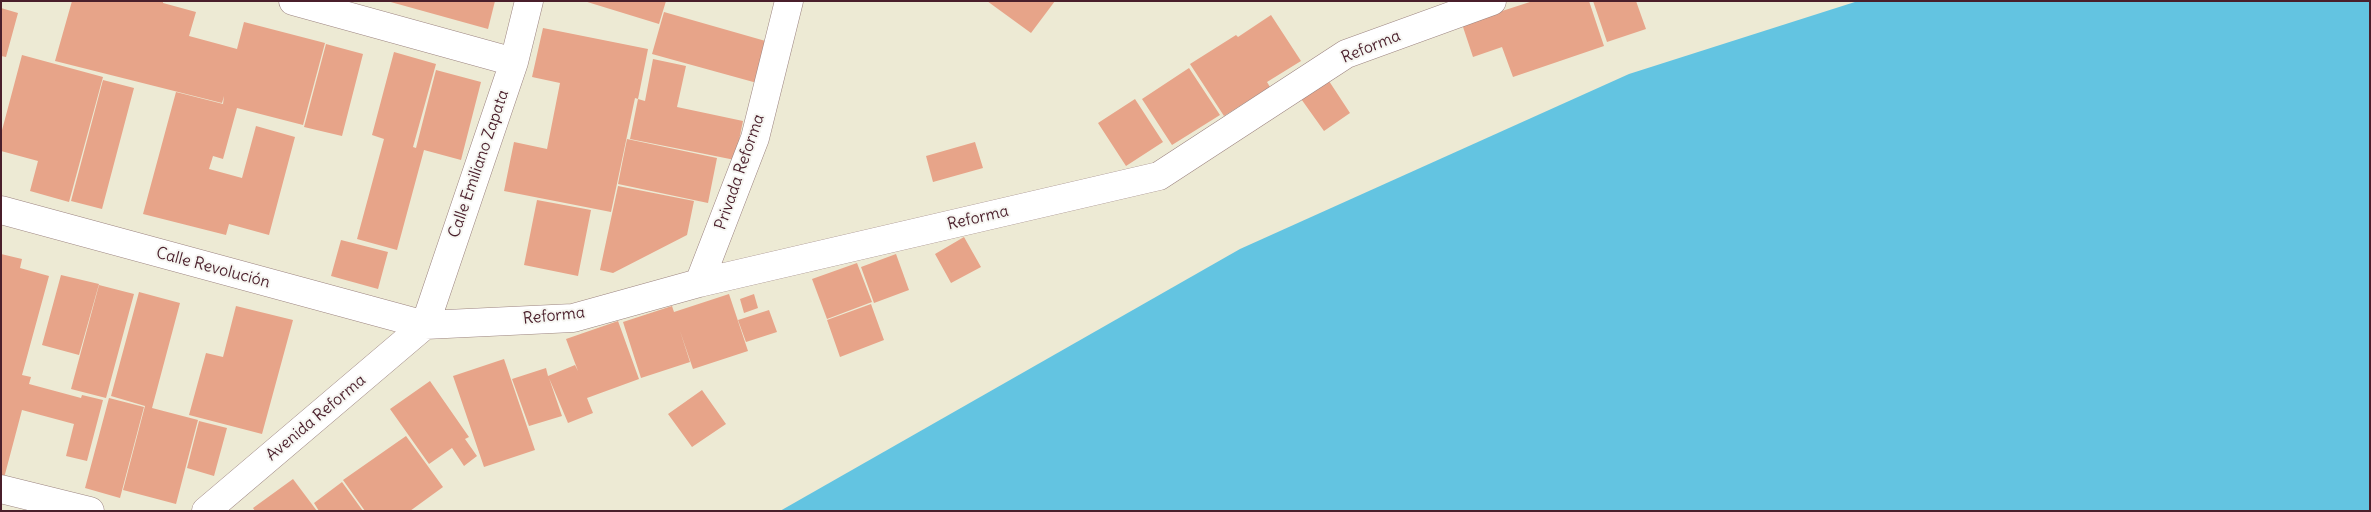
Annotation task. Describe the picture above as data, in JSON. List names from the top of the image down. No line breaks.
{"streets":{"street":["Reforma","Calle Emiliano Zapata","Privada Reforma","Calle Revolución","Avenida Reforma"]},"crossings":[["Reforma","Calle Emiliano Zapata"],["Reforma","Privada Reforma"],["Reforma","Calle Revolución"],["Reforma","Avenida Reforma"],["Calle Emiliano Zapata","Calle Revolución"],["Calle Emiliano Zapata","Avenida Reforma"],["Calle Revolución","Avenida Reforma"]]}
